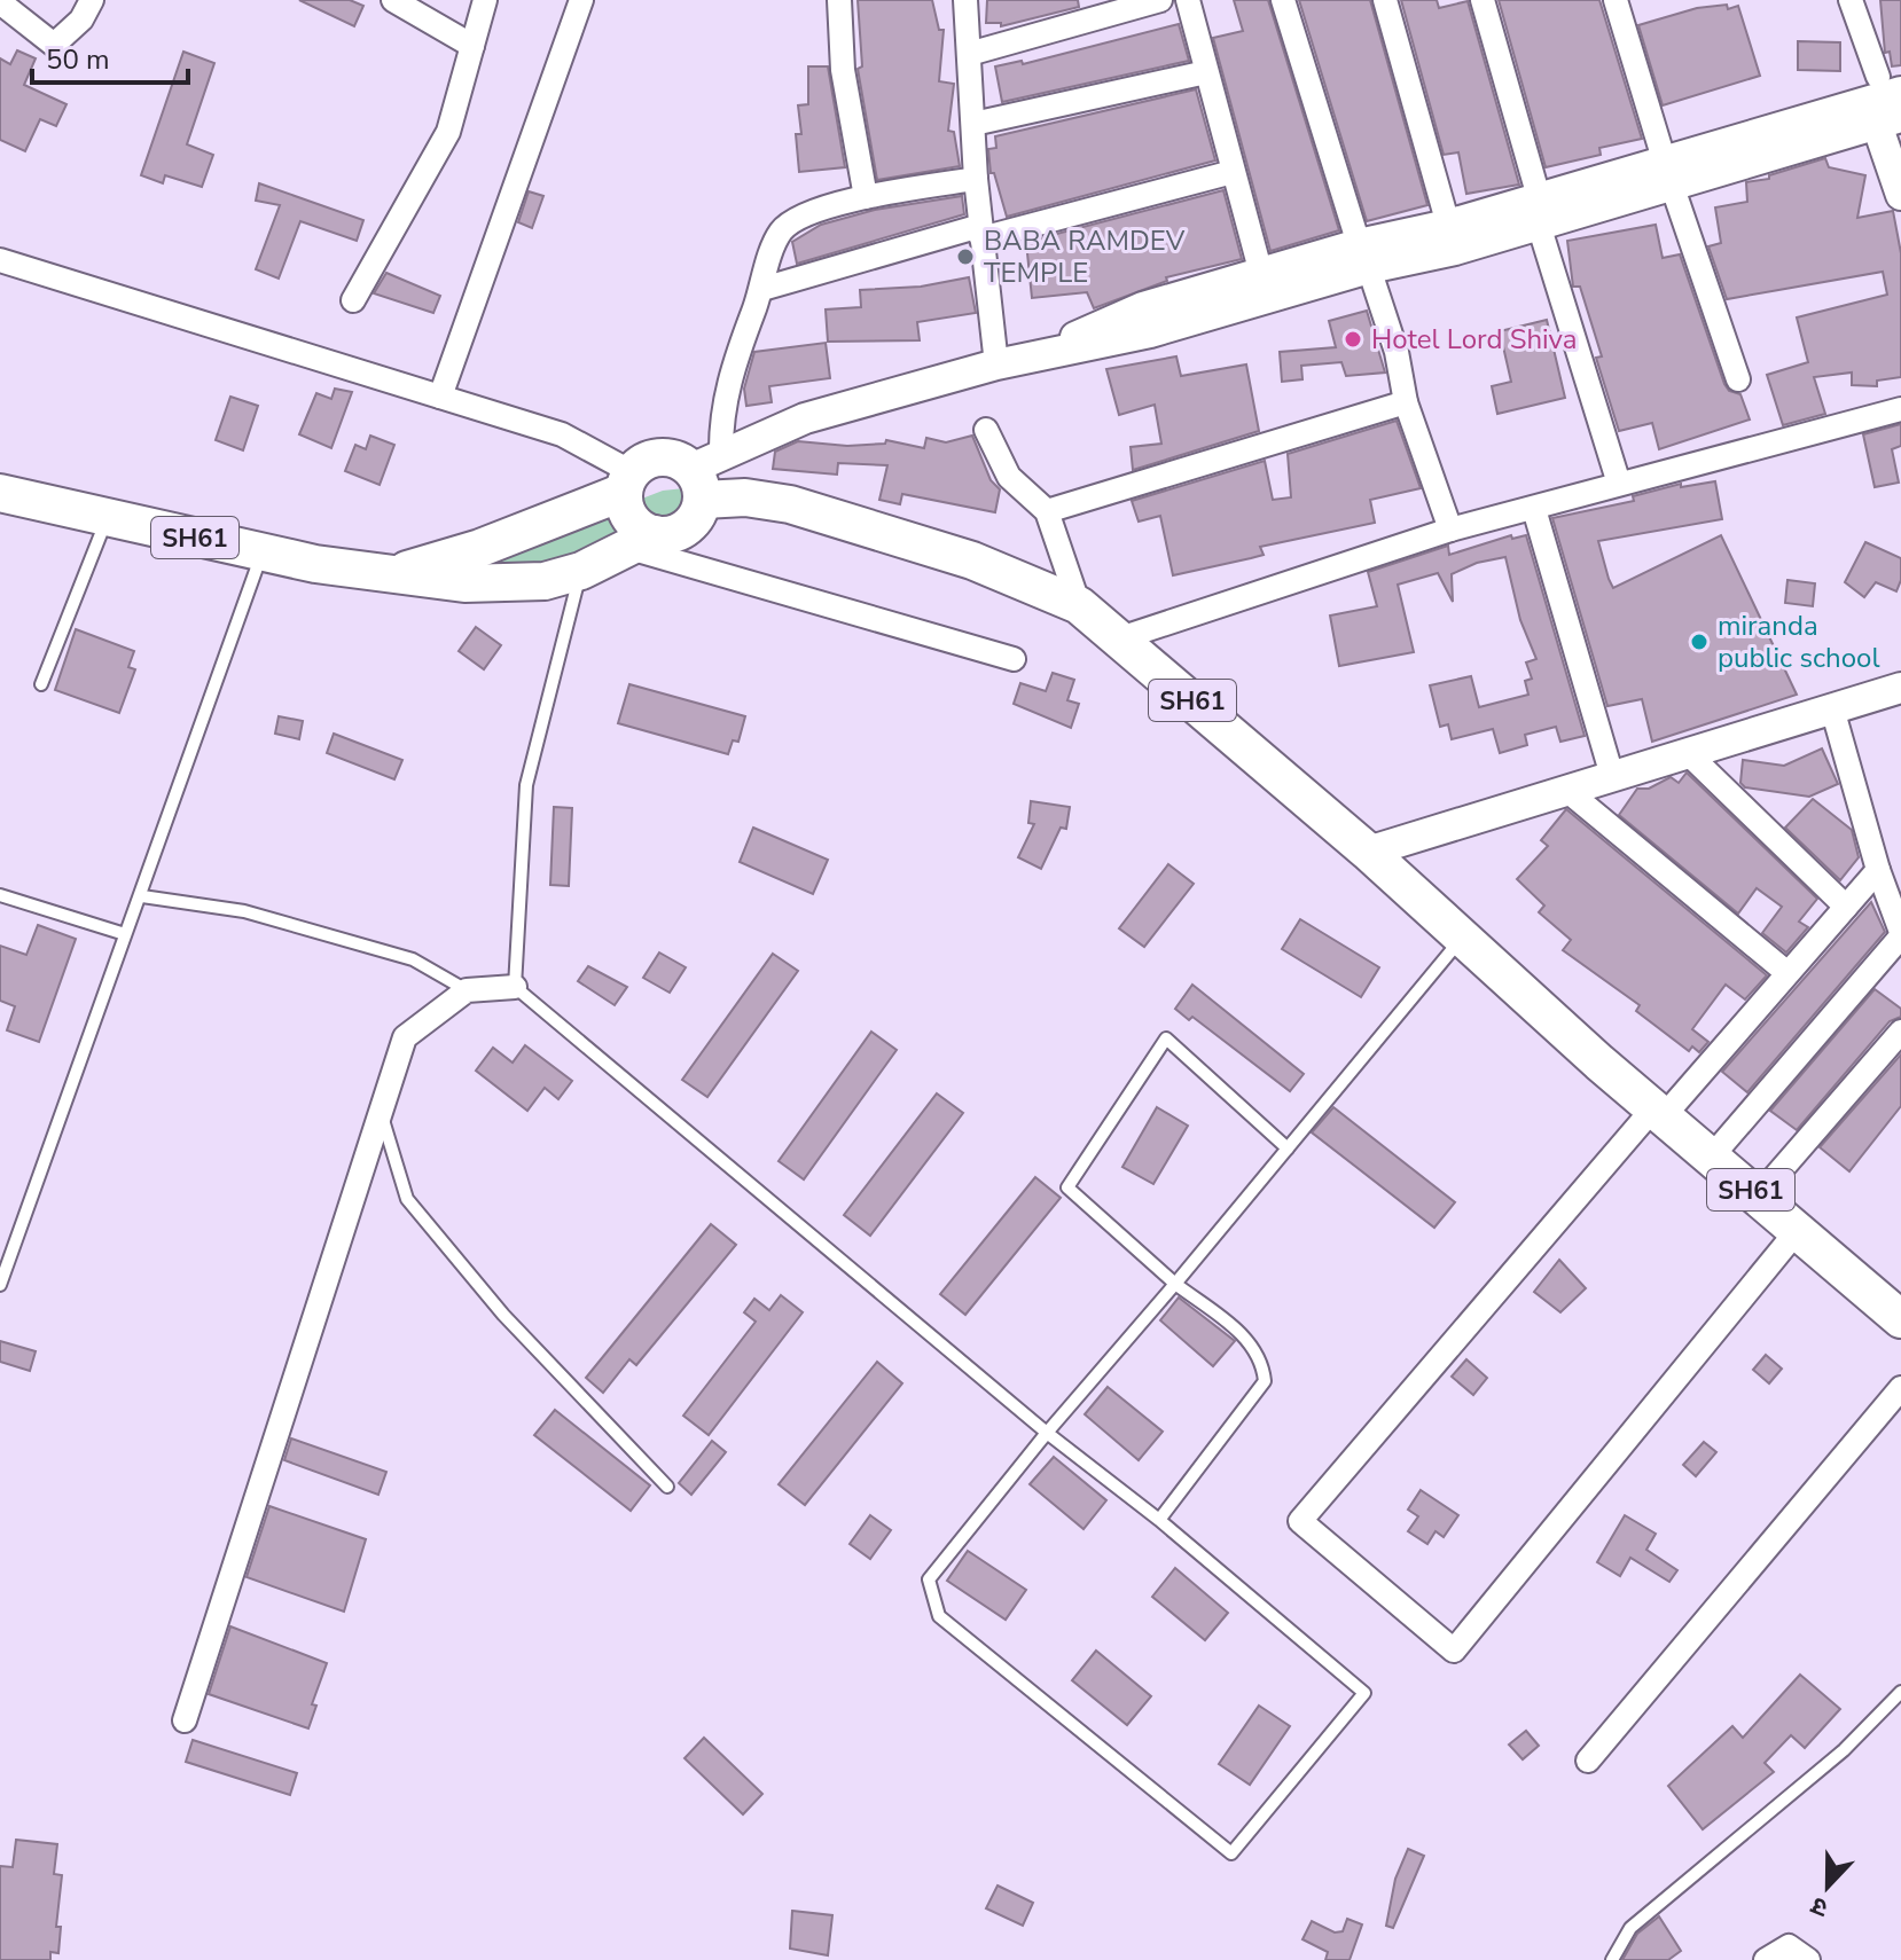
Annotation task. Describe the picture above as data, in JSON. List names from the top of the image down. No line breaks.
{"streets":{"main road":["SH61"]},"places":["BABA RAMDEV TEMPLE","Hotel Lord Shiva","miranda public school"],"scale_bar":"50 m","north":"bottom"}
